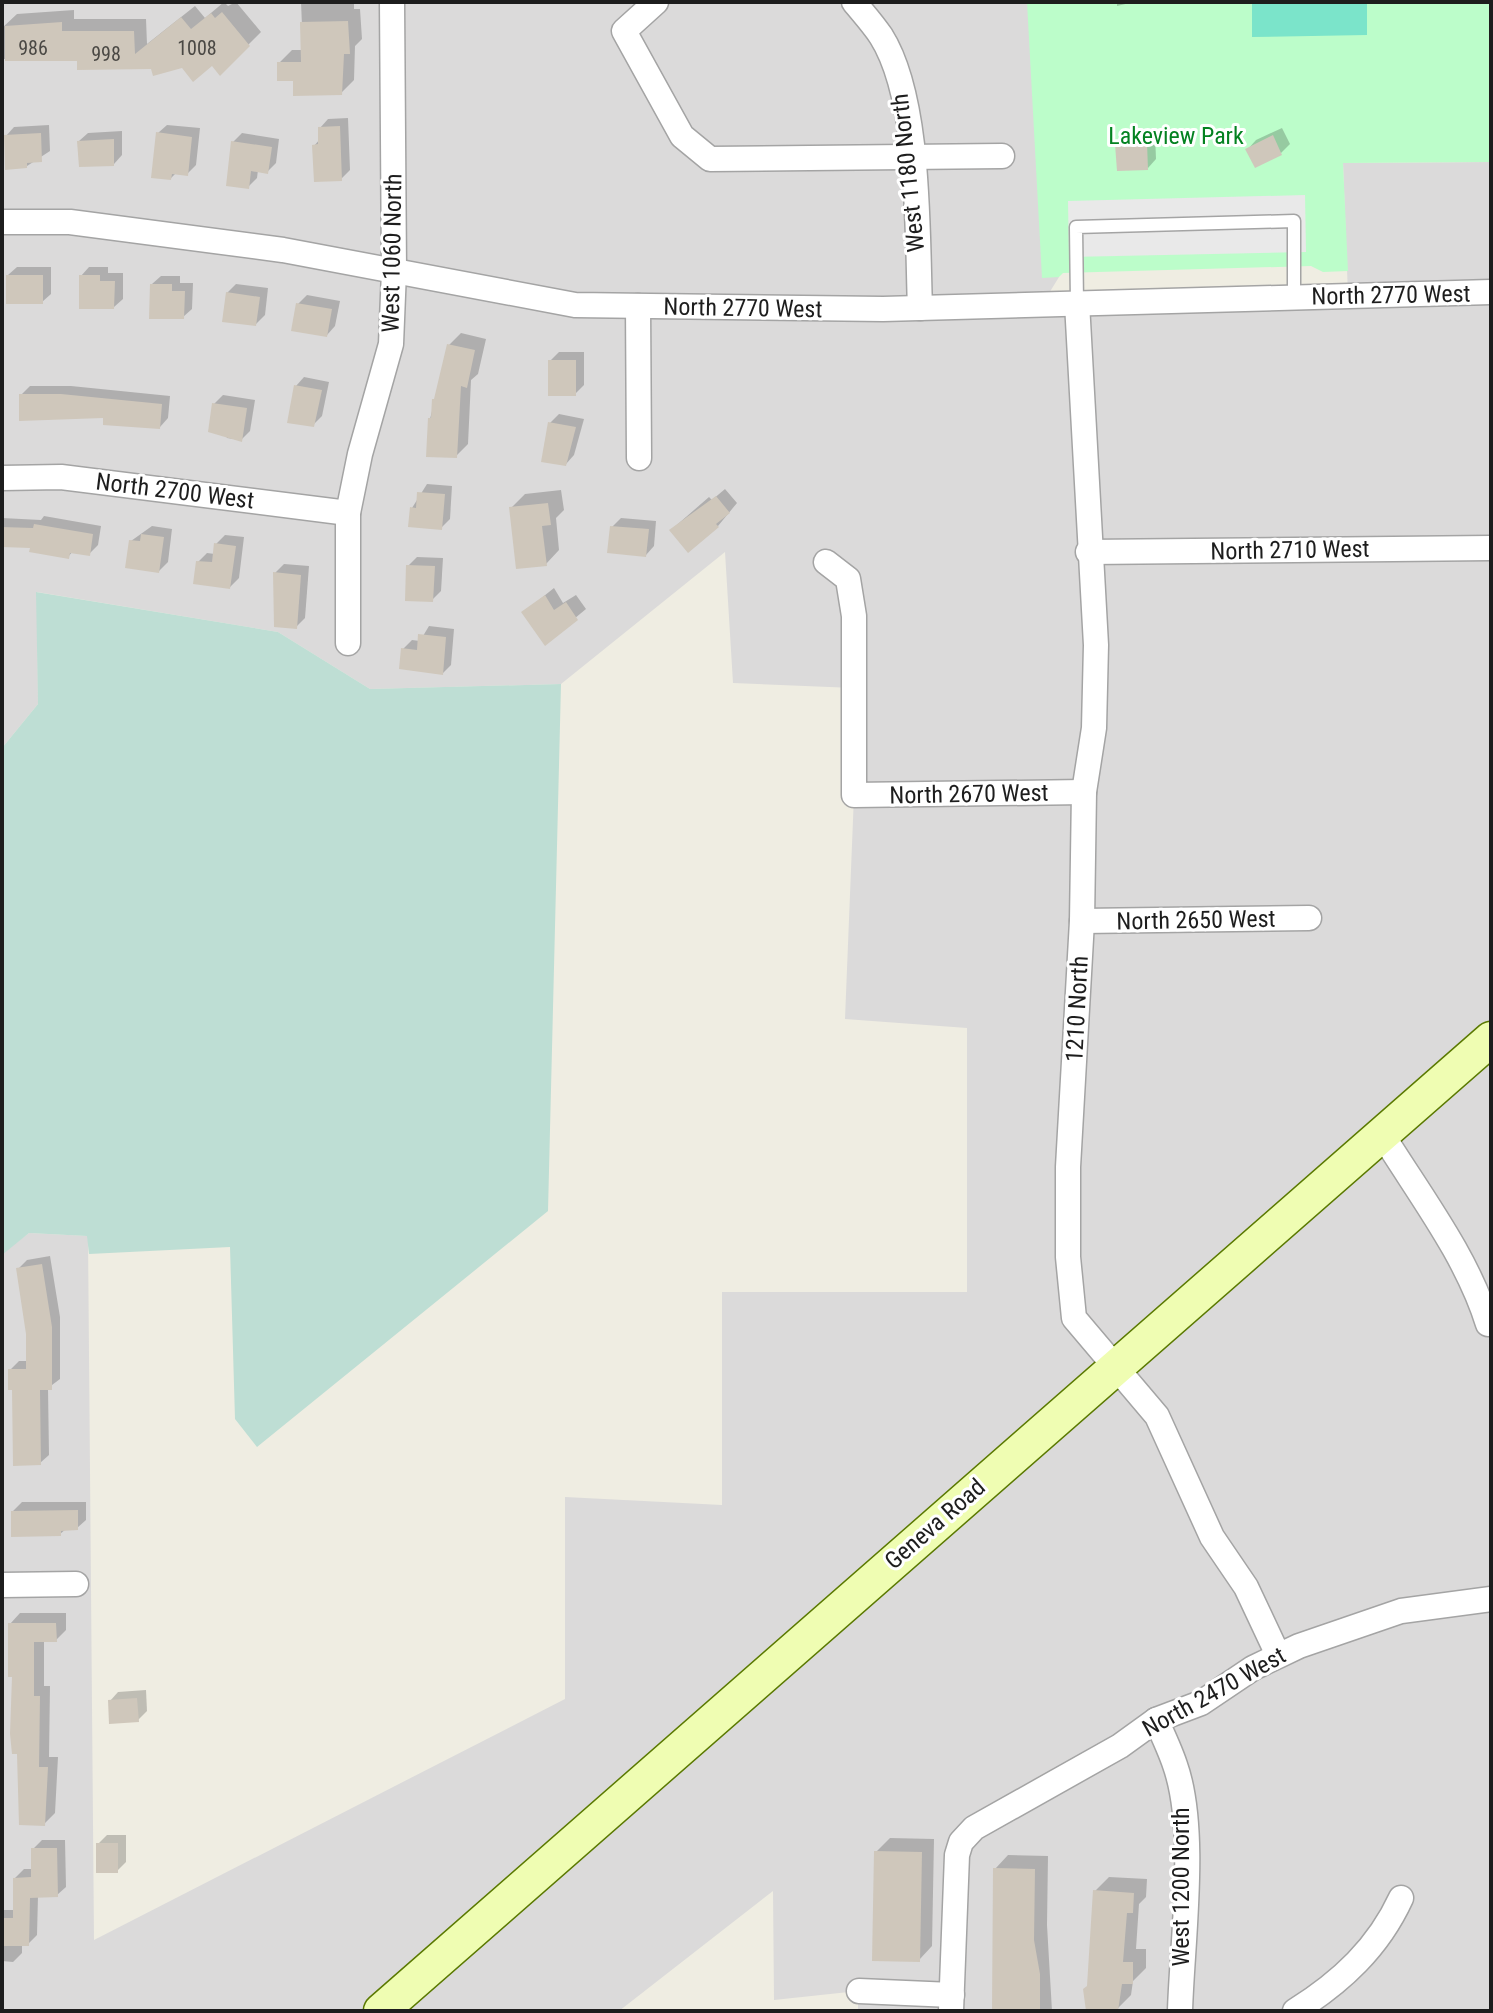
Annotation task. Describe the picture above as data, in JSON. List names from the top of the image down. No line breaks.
{"streets":{"main road":["Geneva Road"],"street":["West 1180 North","West 1060 North","North 2770 West","North 2700 West","North 2710 West","North 2670 West","North 2650 West","1210 North","North 2470 West","West 1200 North"]},"crossings":[["West 1180 North","North 2770 West"],["West 1060 North","North 2770 West"],["West 1060 North","North 2700 West"],["North 2770 West","1210 North"],["North 2710 West","1210 North"],["North 2670 West","1210 North"],["North 2650 West","1210 North"],["1210 North","Geneva Road"],["1210 North","North 2470 West"],["North 2470 West","West 1200 North"]],"parks":["Lakeview Park"],"house_numbers":["986","1008","998"]}
